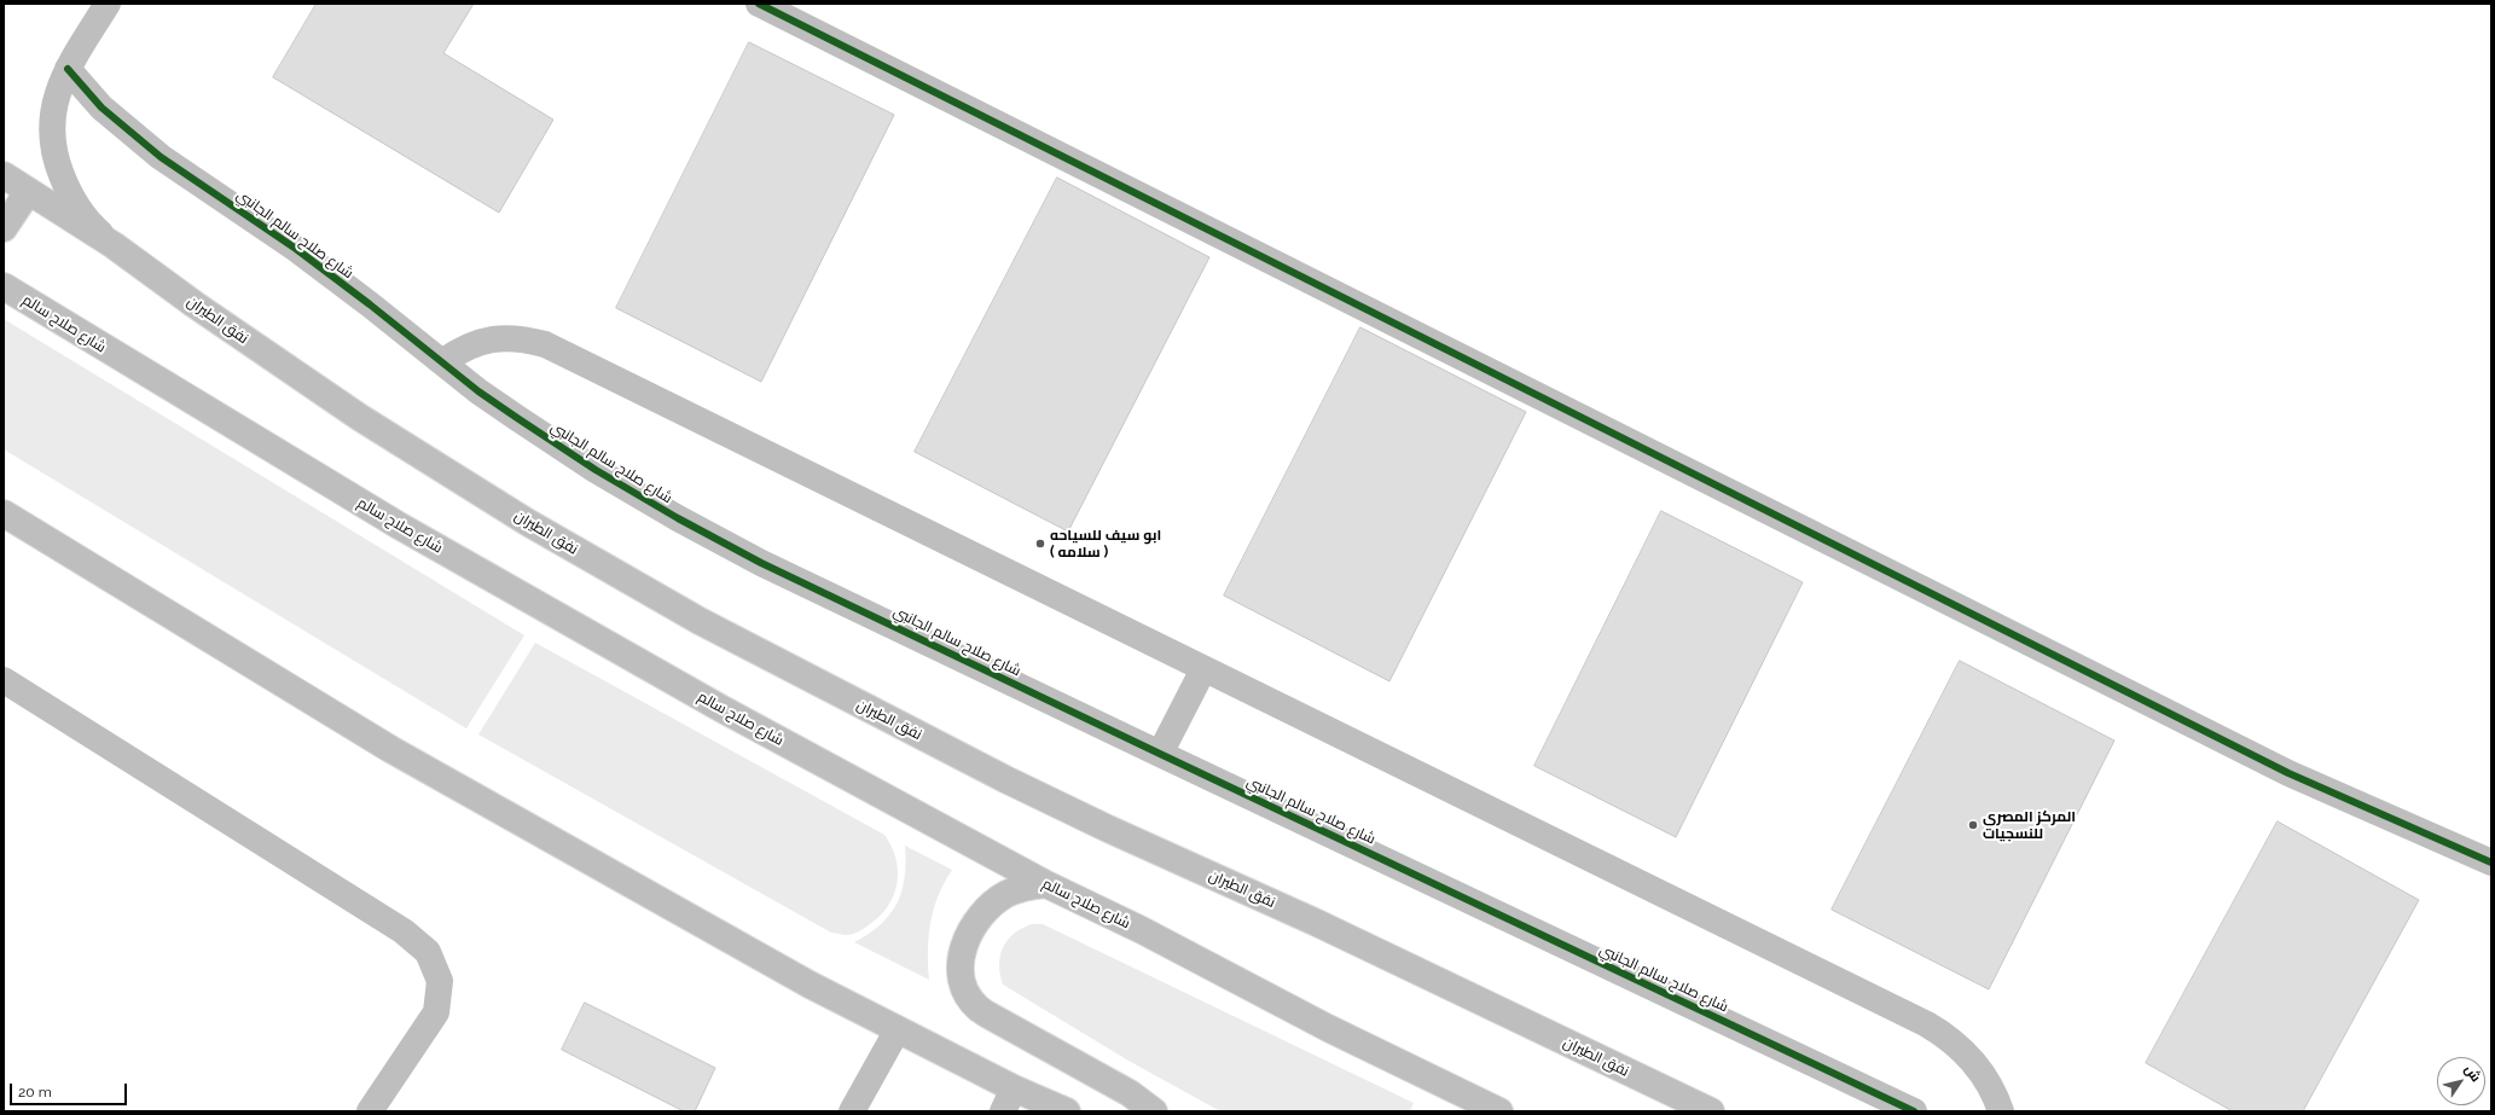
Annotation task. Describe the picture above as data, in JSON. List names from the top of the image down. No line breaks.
{"streets":{"main road":["شارع صلاح سالم الجانبي","نفق الطيران","شارع صلاح سالم"]},"places":["ابو سيف للسياحه ( سلامه )","المركز المصرى للنسجيات"],"scale_bar":"20 m","north":"top right"}
